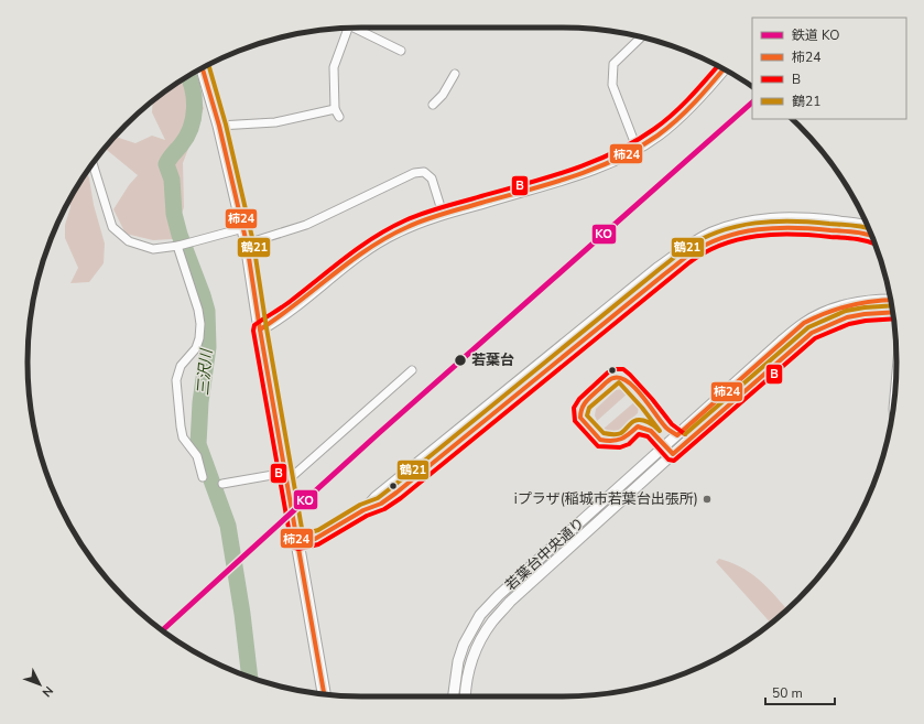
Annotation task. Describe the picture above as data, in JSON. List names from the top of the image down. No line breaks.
{"streets":{"street":["若葉台中央通り"]},"water":["三沢川"],"places":["若葉台","iプラザ(稲城市若葉台出張所)"],"lines":["transit line 鶴21","transit line B","transit line 柿24","rail line KO"],"legend":["鉄道 KO","柿24","B","鶴21"],"scale_bar":"50 m","north":"bottom right"}
